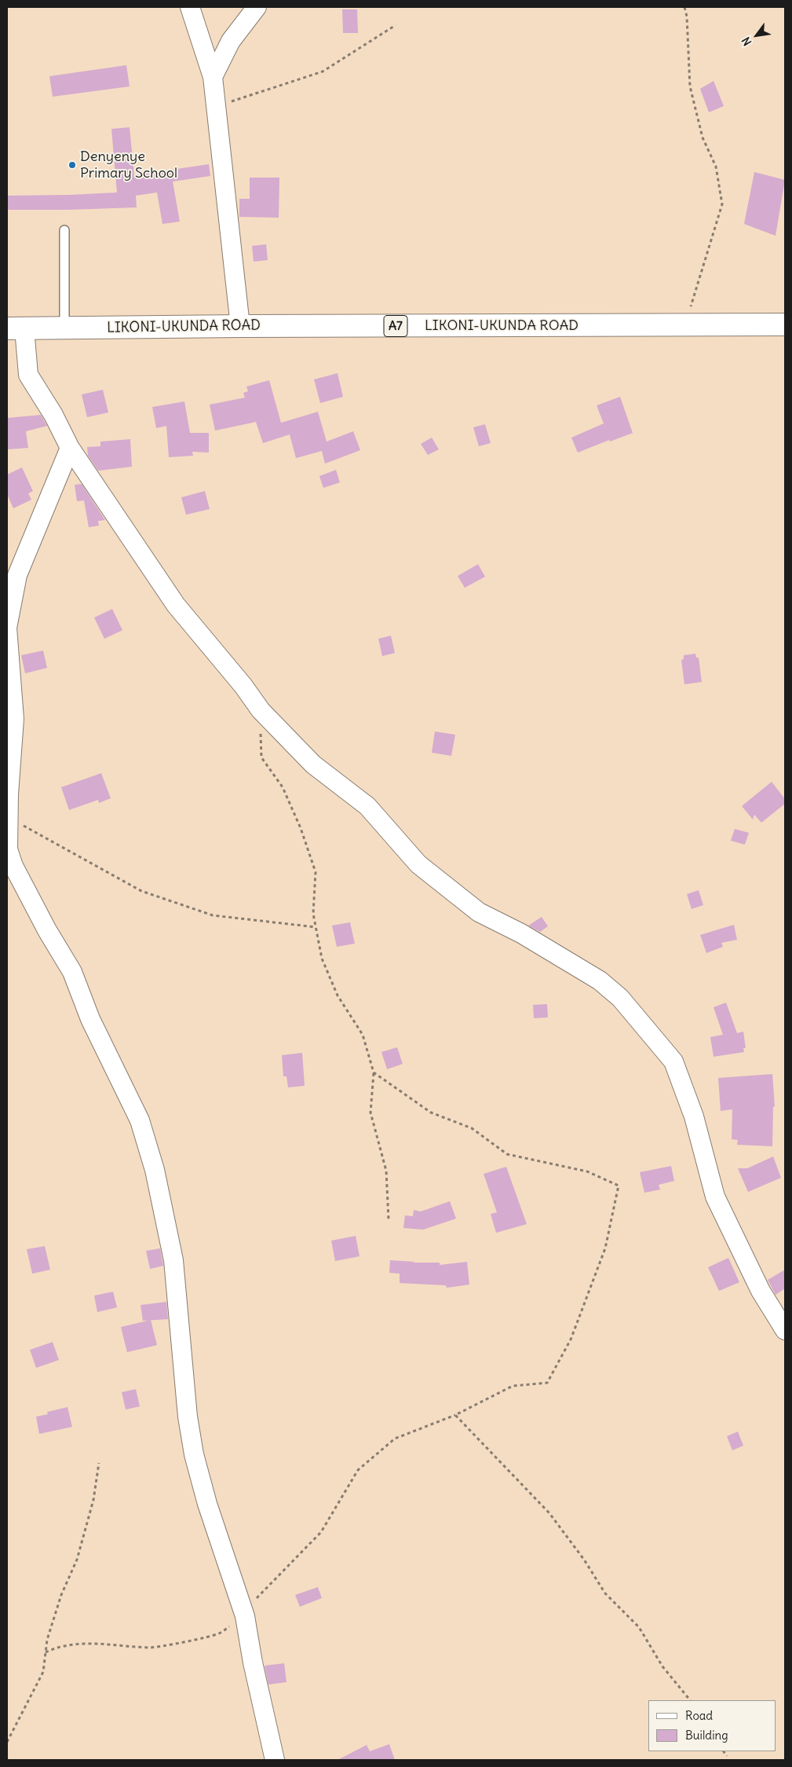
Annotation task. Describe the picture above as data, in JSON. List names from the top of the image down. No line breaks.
{"streets":{"highway":["A7","LIKONI-UKUNDA ROAD"]},"places":["Denyenye Primary School"],"legend":["Road","Building"],"north":"bottom left"}
